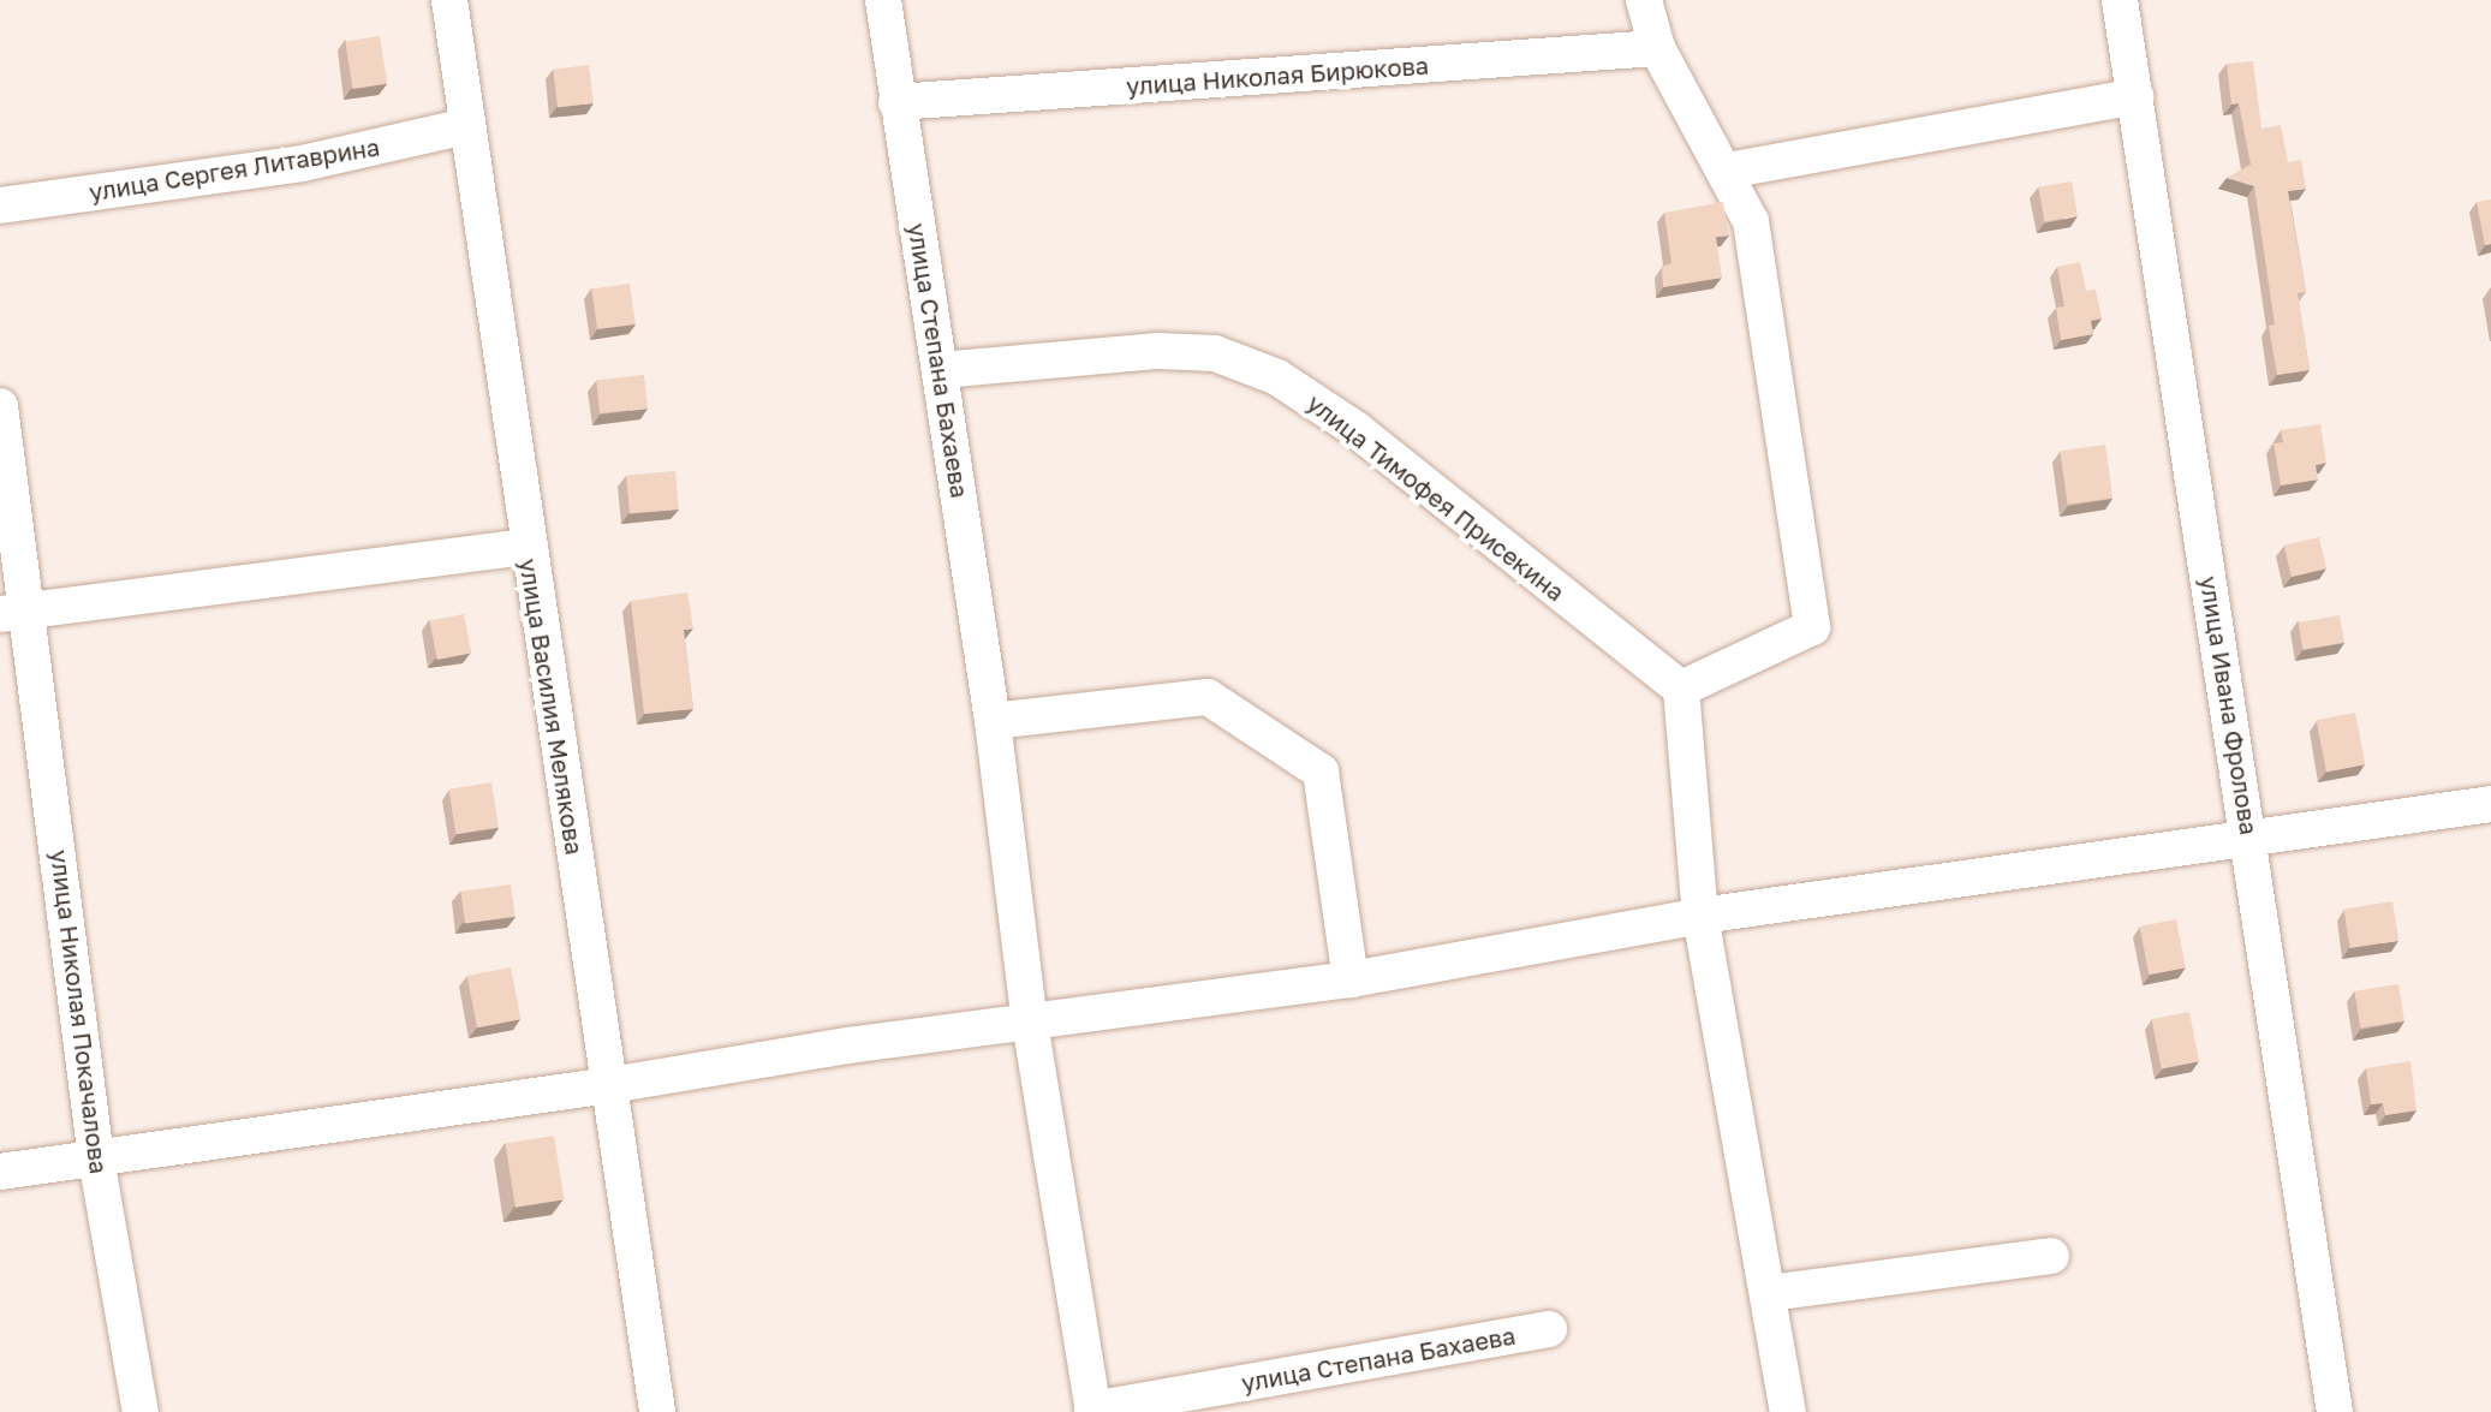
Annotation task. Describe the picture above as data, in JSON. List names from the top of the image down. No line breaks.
{"streets":{"street":["улица Николая Бирюкова","улица Сергея Литаврина","улица Степана Бахаева","улица Тимофея Присекина","улица Ивана Фролова","улица Василия Мелякова","улица Николая Покачалова"]},"crossings":[["улица Николая Бирюкова","улица Степана Бахаева"],["улица Сергея Литаврина","улица Василия Мелякова"],["улица Степана Бахаева","улица Тимофея Присекина"]]}
